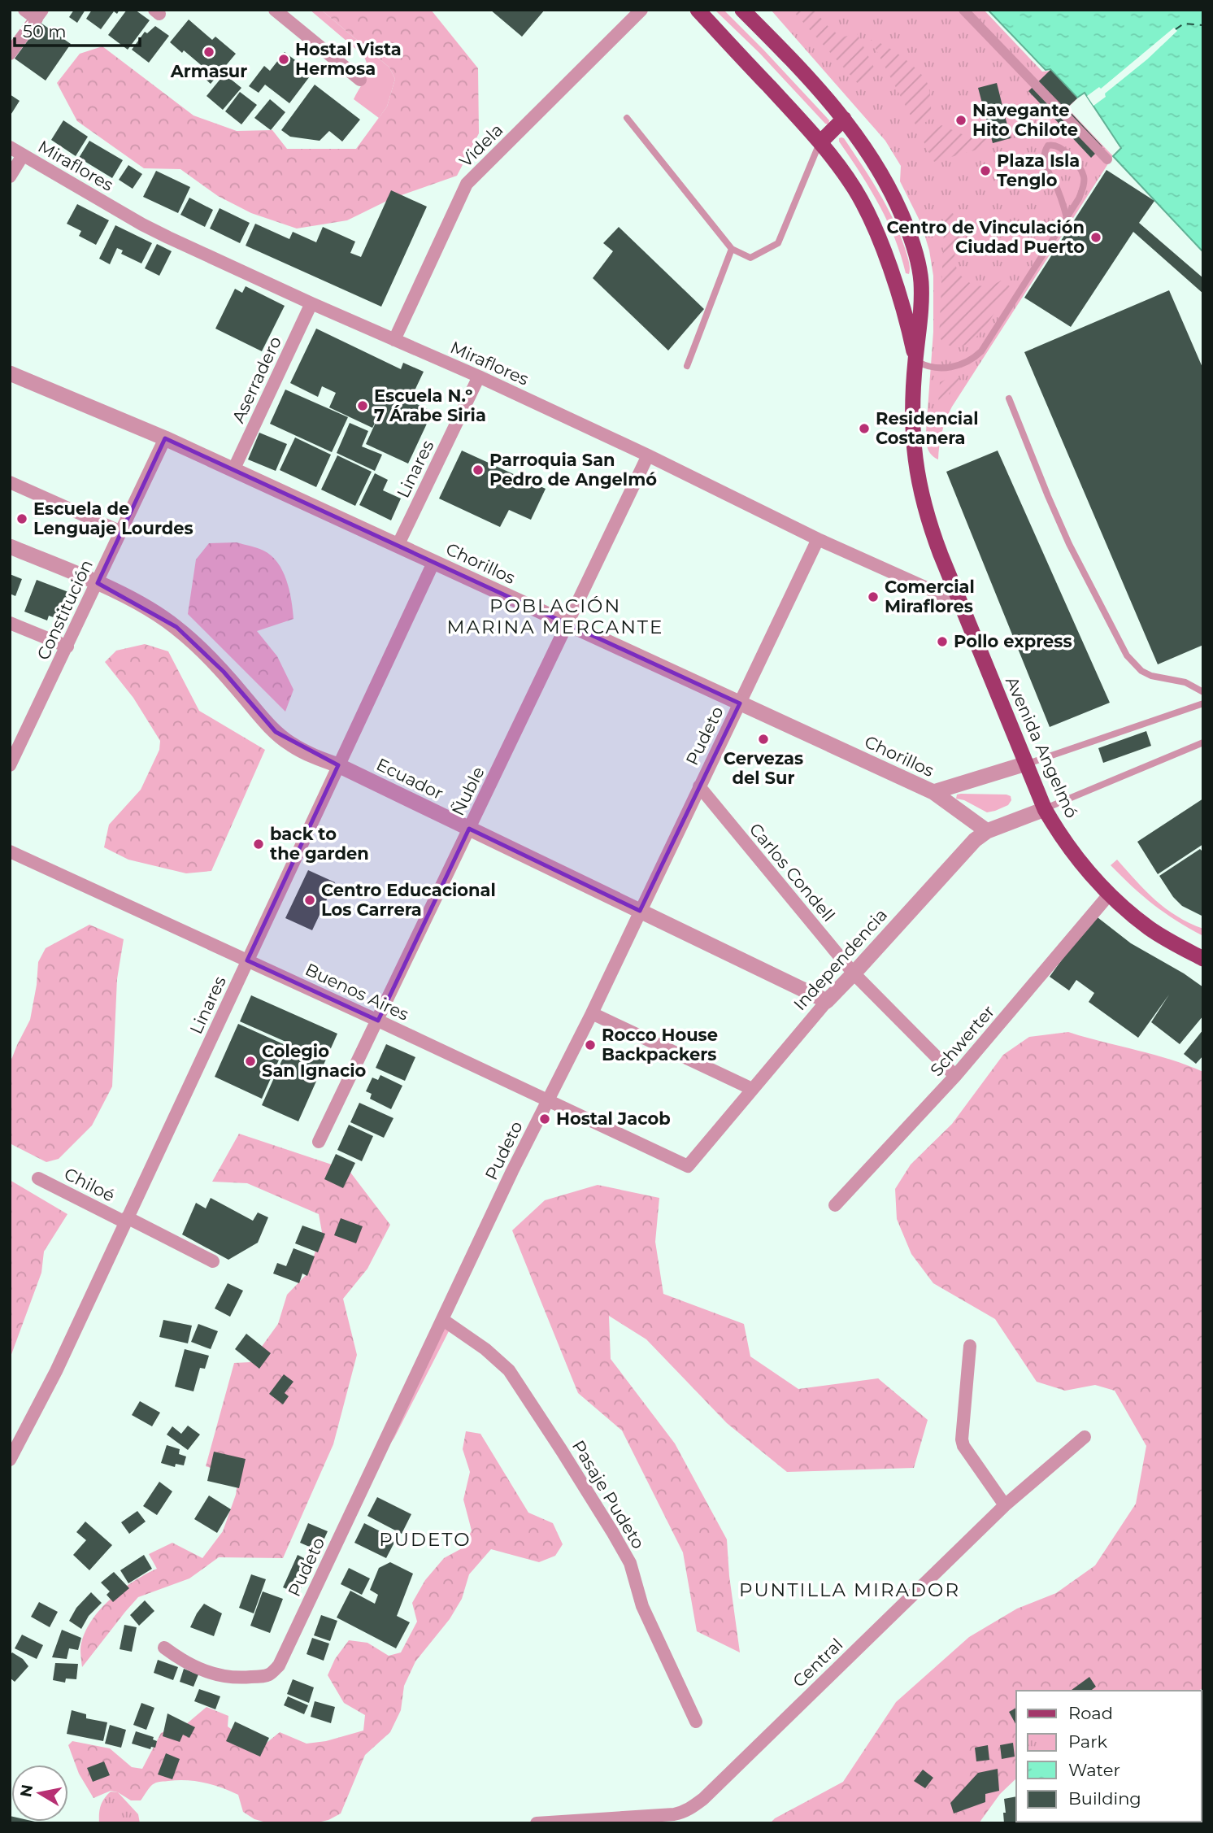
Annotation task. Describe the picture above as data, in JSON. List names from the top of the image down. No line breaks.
{"streets":{"main road":["Avenida Angelmó"],"street":["Videla","Miraflores","Aserradero","Linares","Chorillos","Constitución","Pudeto","Ecuador","Ñuble","Carlos Condell","Independencia","Buenos Aires","Schwerter","Chiloé","Pasaje Pudeto","Central"]},"crossings":[["Videla","Miraflores"],["Miraflores","Aserradero"],["Miraflores","Linares"],["Miraflores","Pudeto"],["Miraflores","Avenida Angelmó"],["Miraflores","Ñuble"],["Aserradero","Chorillos"],["Linares","Chorillos"],["Linares","Ecuador"],["Linares","Buenos Aires"],["Linares","Chiloé"],["Chorillos","Constitución"],["Chorillos","Pudeto"],["Chorillos","Avenida Angelmó"],["Chorillos","Ñuble"],["Chorillos","Independencia"],["Constitución","Ecuador"],["Pudeto","Ecuador"],["Pudeto","Carlos Condell"],["Pudeto","Buenos Aires"],["Pudeto","Pasaje Pudeto"],["Avenida Angelmó","Independencia"],["Avenida Angelmó","Schwerter"],["Ecuador","Ñuble"],["Ecuador","Independencia"],["Ñuble","Buenos Aires"],["Carlos Condell","Independencia"],["Carlos Condell","Schwerter"],["Independencia","Buenos Aires"]],"districts":["POBLACIÓN MARINA MERCANTE","PUDETO","PUNTILLA MIRADOR"],"places":["Armasur","Hostal Vista Hermosa","Navegante Hito Chilote","Plaza Isla Tenglo","Centro de Vinculación Ciudad Puerto","Escuela N.º 7 Árabe Siria","Residencial Costanera","Parroquia San Pedro de Angelmó","Escuela de Lenguaje Lourdes","Comercial Miraflores","Pollo express","Cervezas del Sur","back to the garden","Centro Educacional Los Carrera","Rocco House Backpackers","Colegio San Ignacio","Hostal Jacob"],"legend":["Road","Park","Water","Building"],"scale_bar":"50 m","north":"left"}
